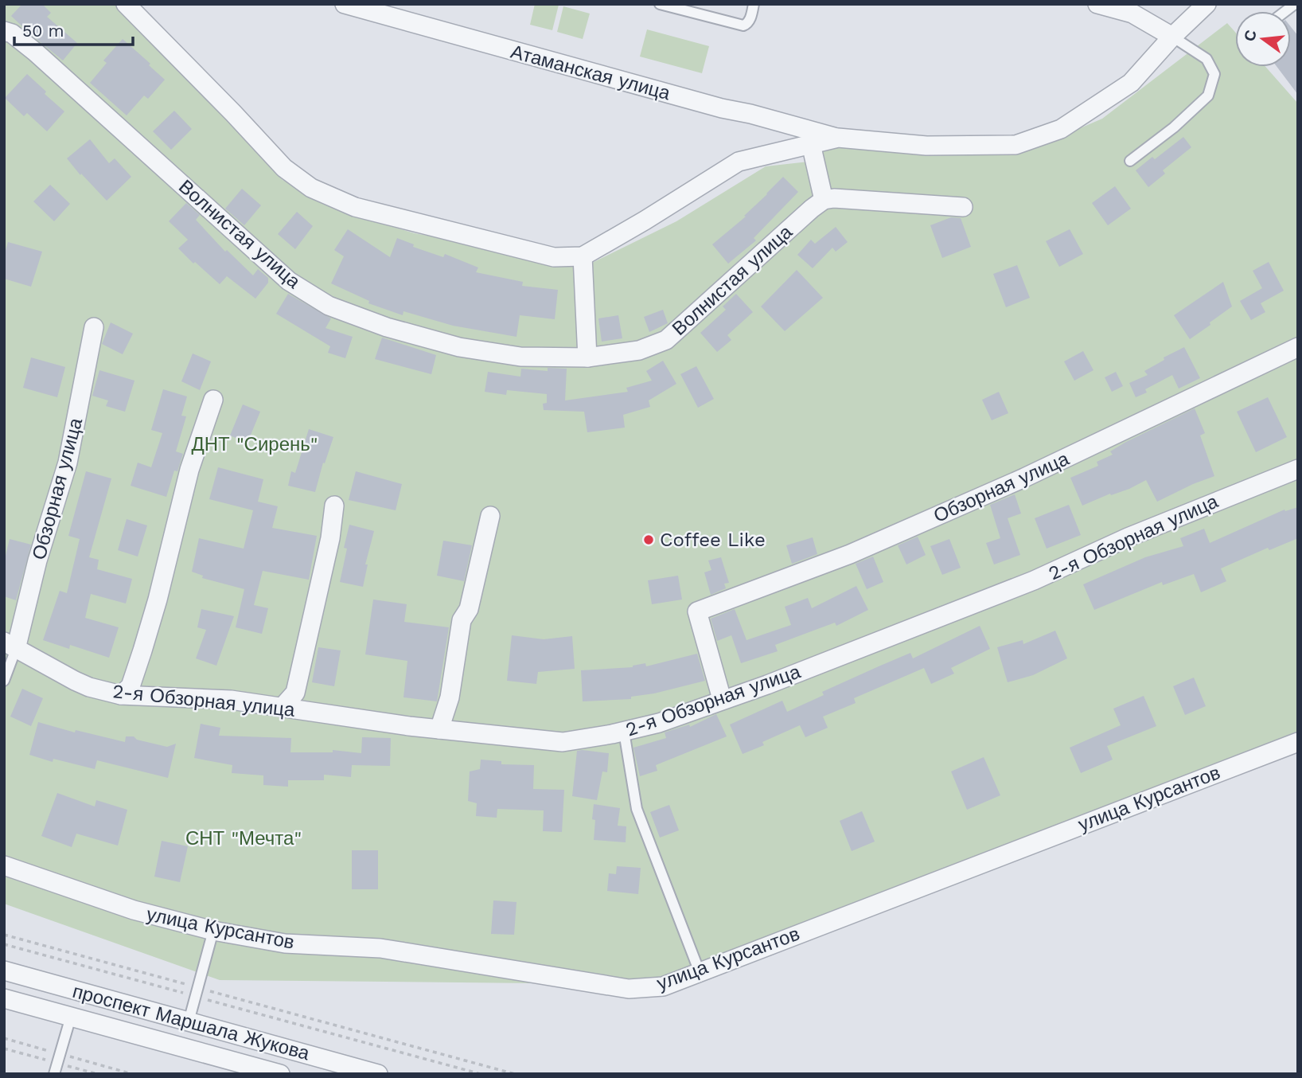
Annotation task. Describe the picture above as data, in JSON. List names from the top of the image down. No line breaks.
{"streets":{"street":["Атаманская улица","Волнистая улица","Обзорная улица","2-я Обзорная улица","улица Курсантов","проспект Маршала Жукова"]},"crossings":[["Обзорная улица","2-я Обзорная улица"]],"parks":["ДНТ \"Сирень\"","СНТ \"Мечта\""],"places":["Coffee Like"],"scale_bar":"50 m","north":"left"}
